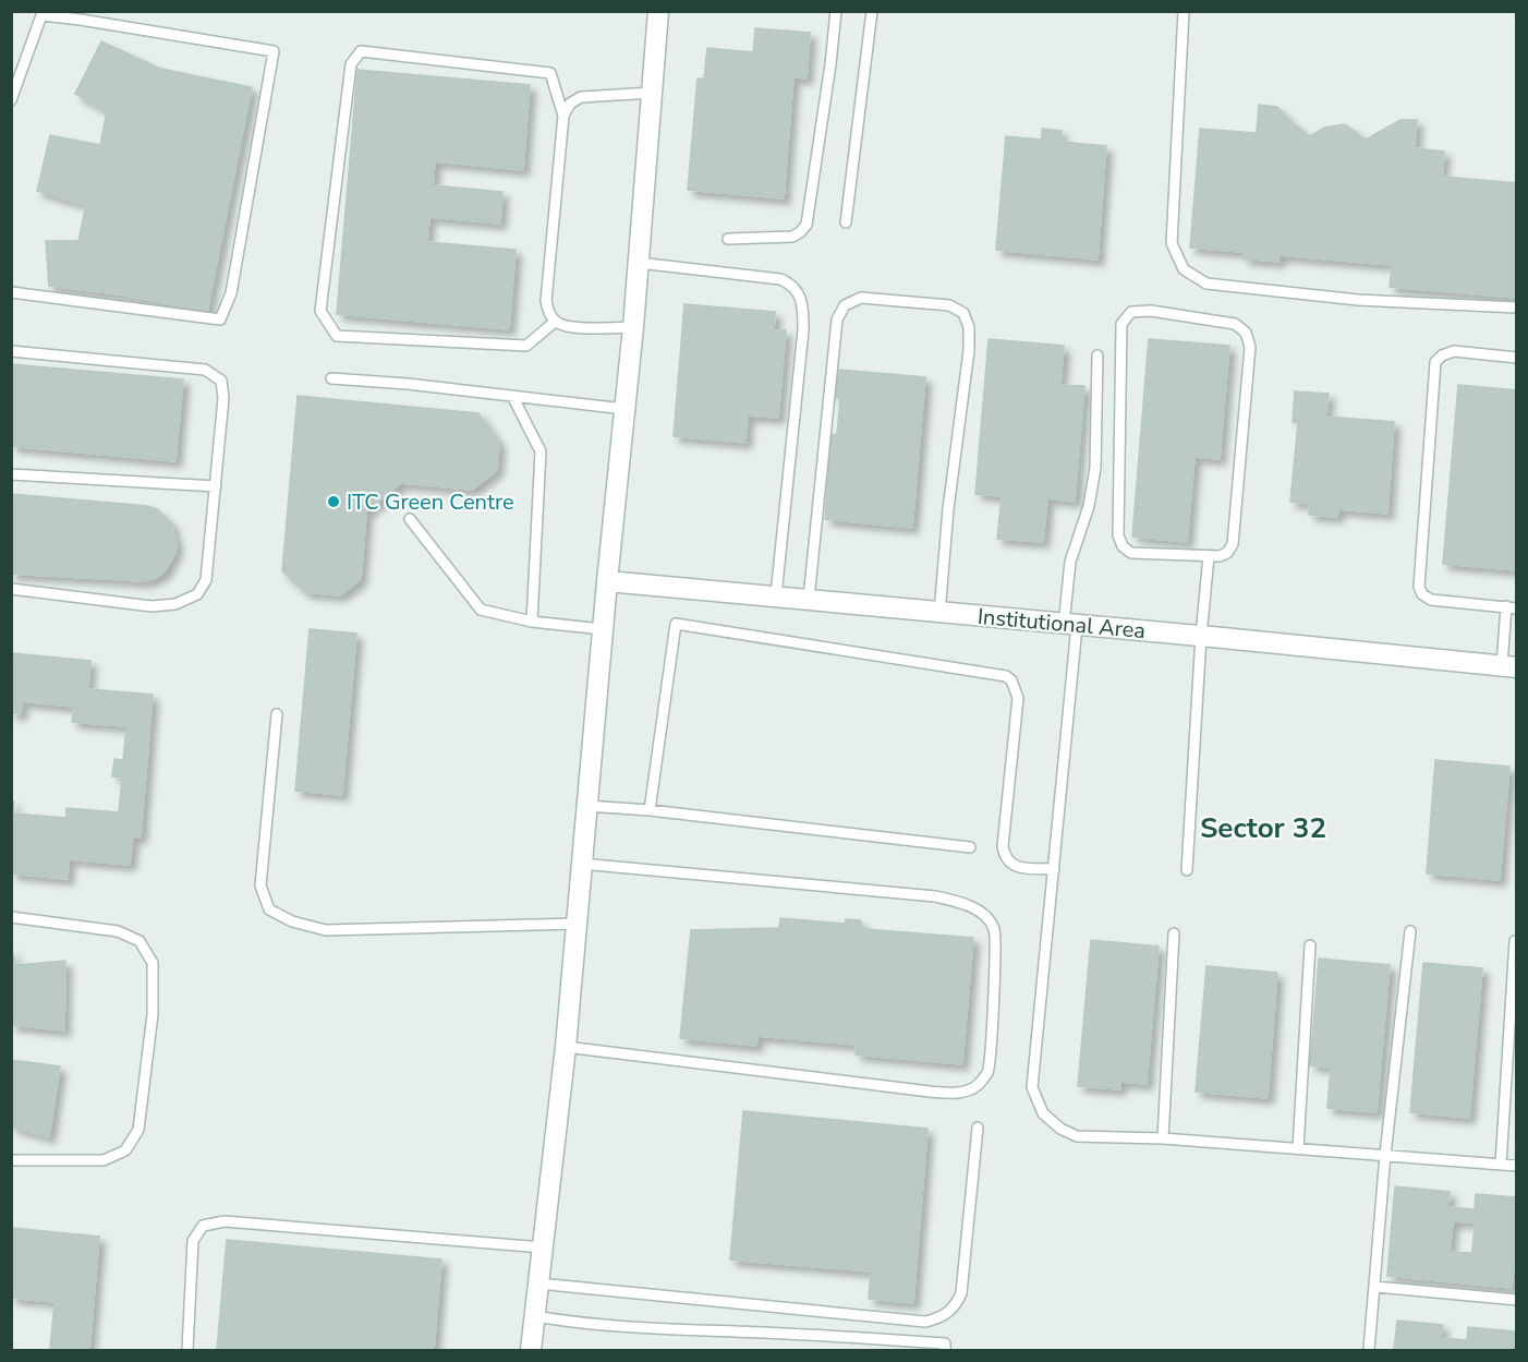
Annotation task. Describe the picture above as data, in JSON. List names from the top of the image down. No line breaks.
{"streets":{"street":["Institutional Area"]},"districts":["Sector 32"],"places":["ITC Green Centre"]}
